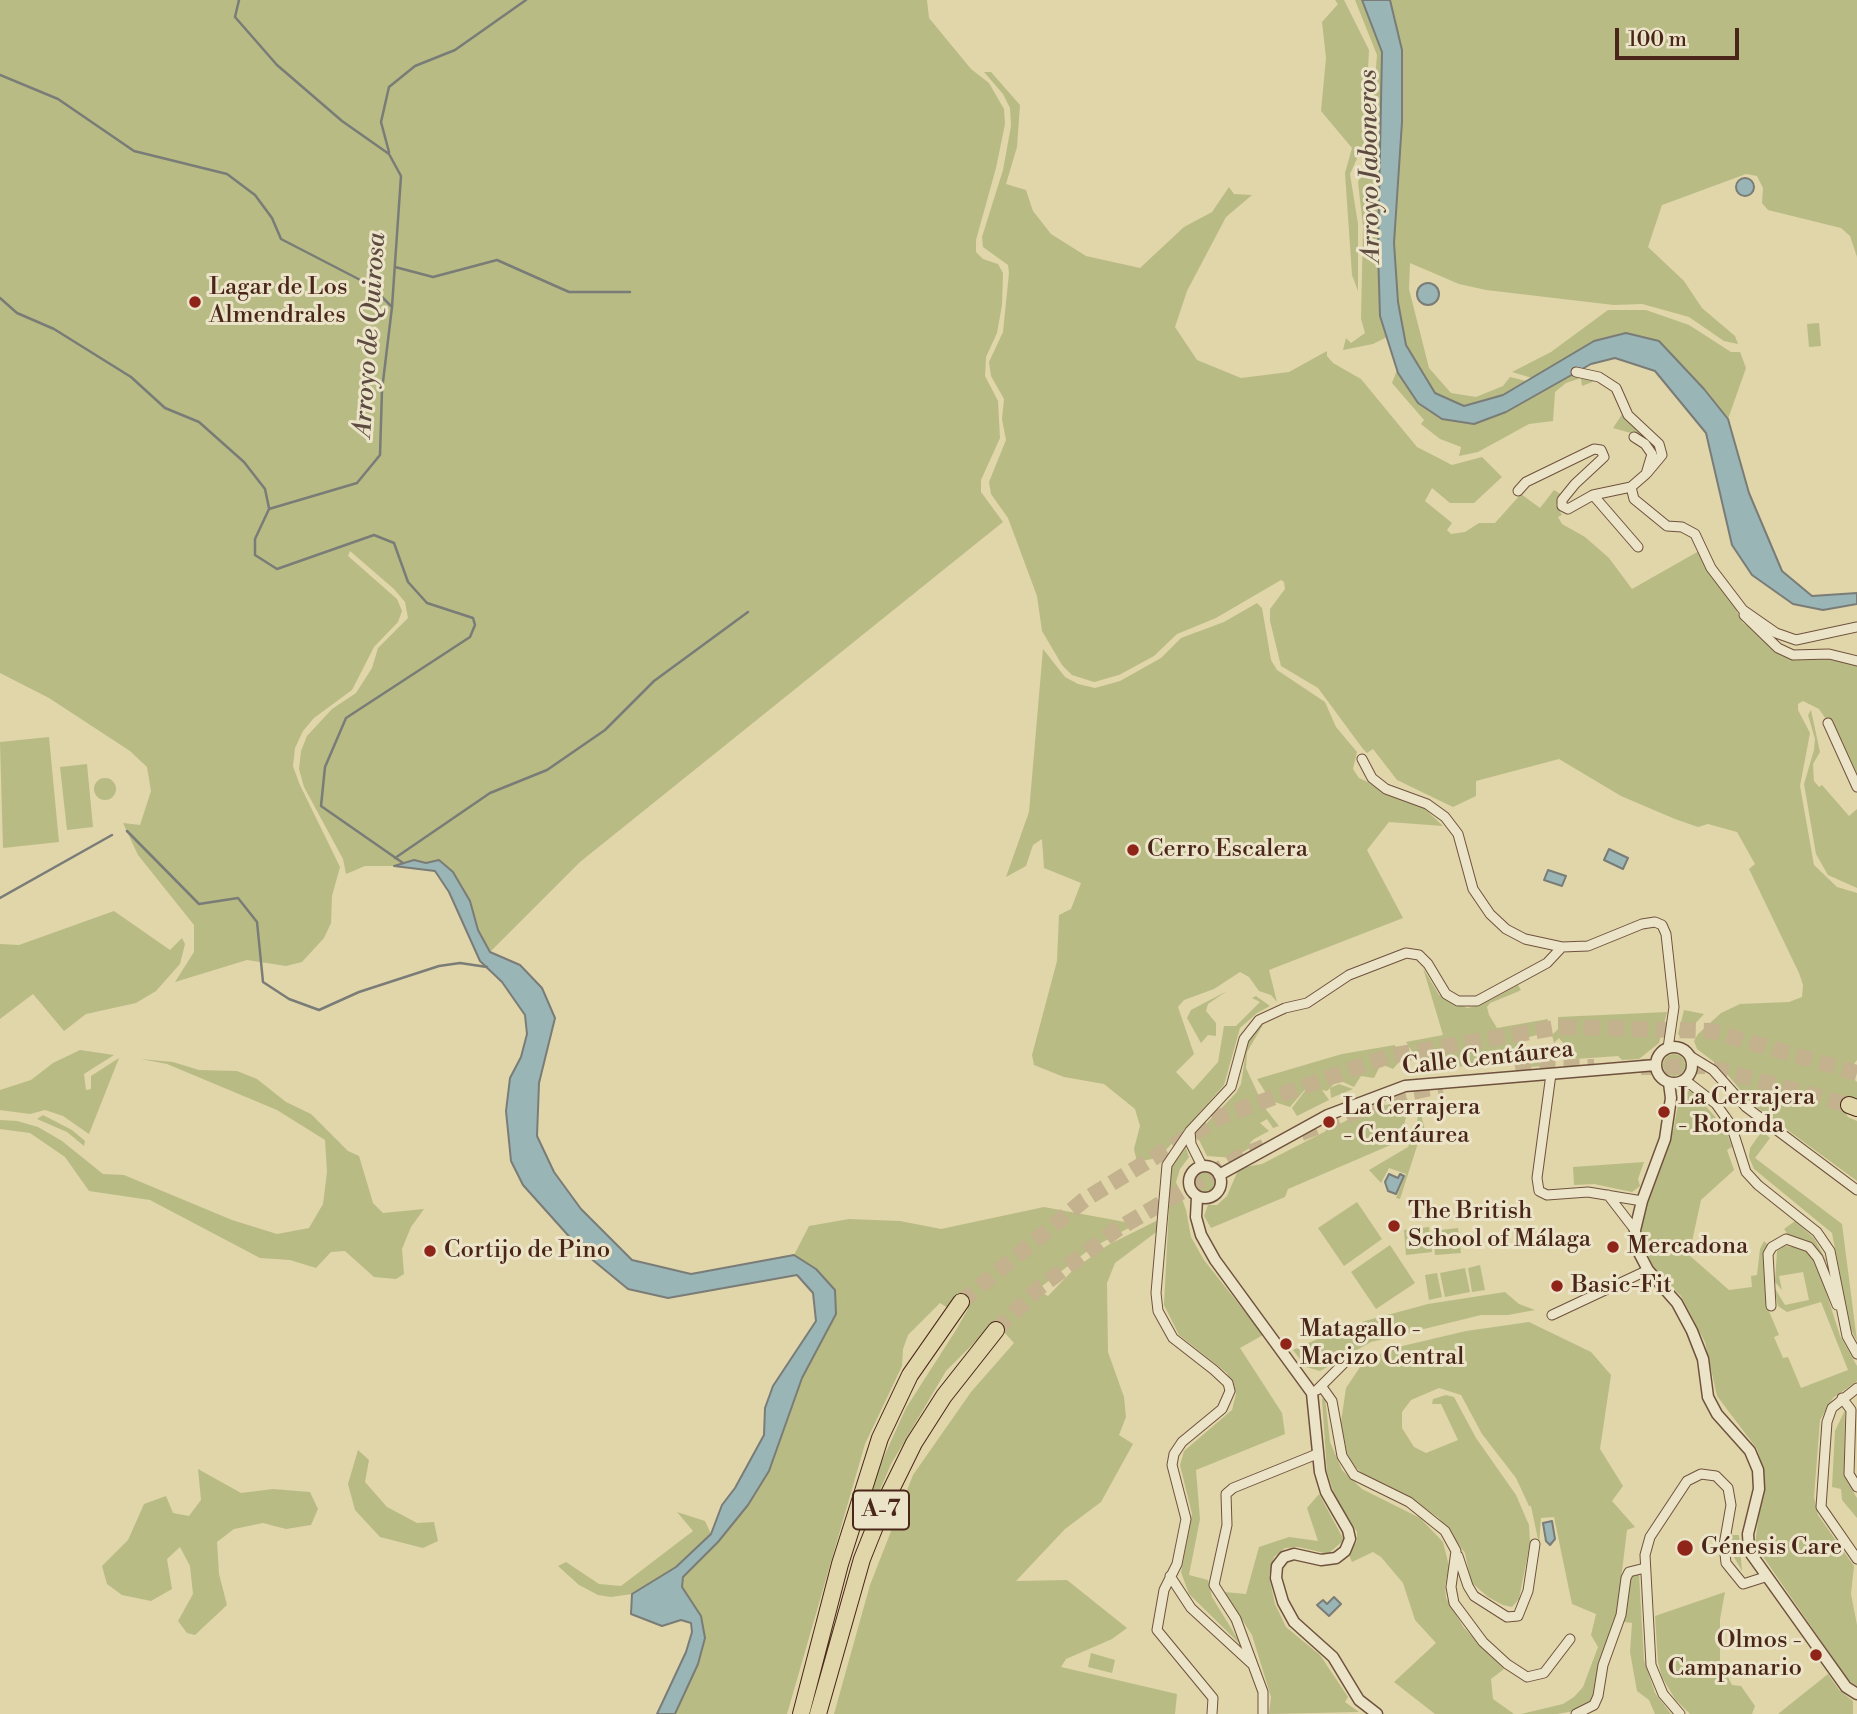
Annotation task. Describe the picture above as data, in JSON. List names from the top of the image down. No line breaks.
{"streets":{"highway":["A-7"],"street":["Calle Centáurea"]},"water":["Arroyo Jaboneros","Arroyo de Quirosa"],"places":["Lagar de Los Almendrales","Cerro Escalera","La Cerrajera - Rotonda","La Cerrajera - Centáurea","The British School of Málaga","Mercadona","Cortijo de Pino","Basic-Fit","Matagallo - Macizo Central","Génesis Care","Olmos - Campanario"],"scale_bar":"100 m"}
